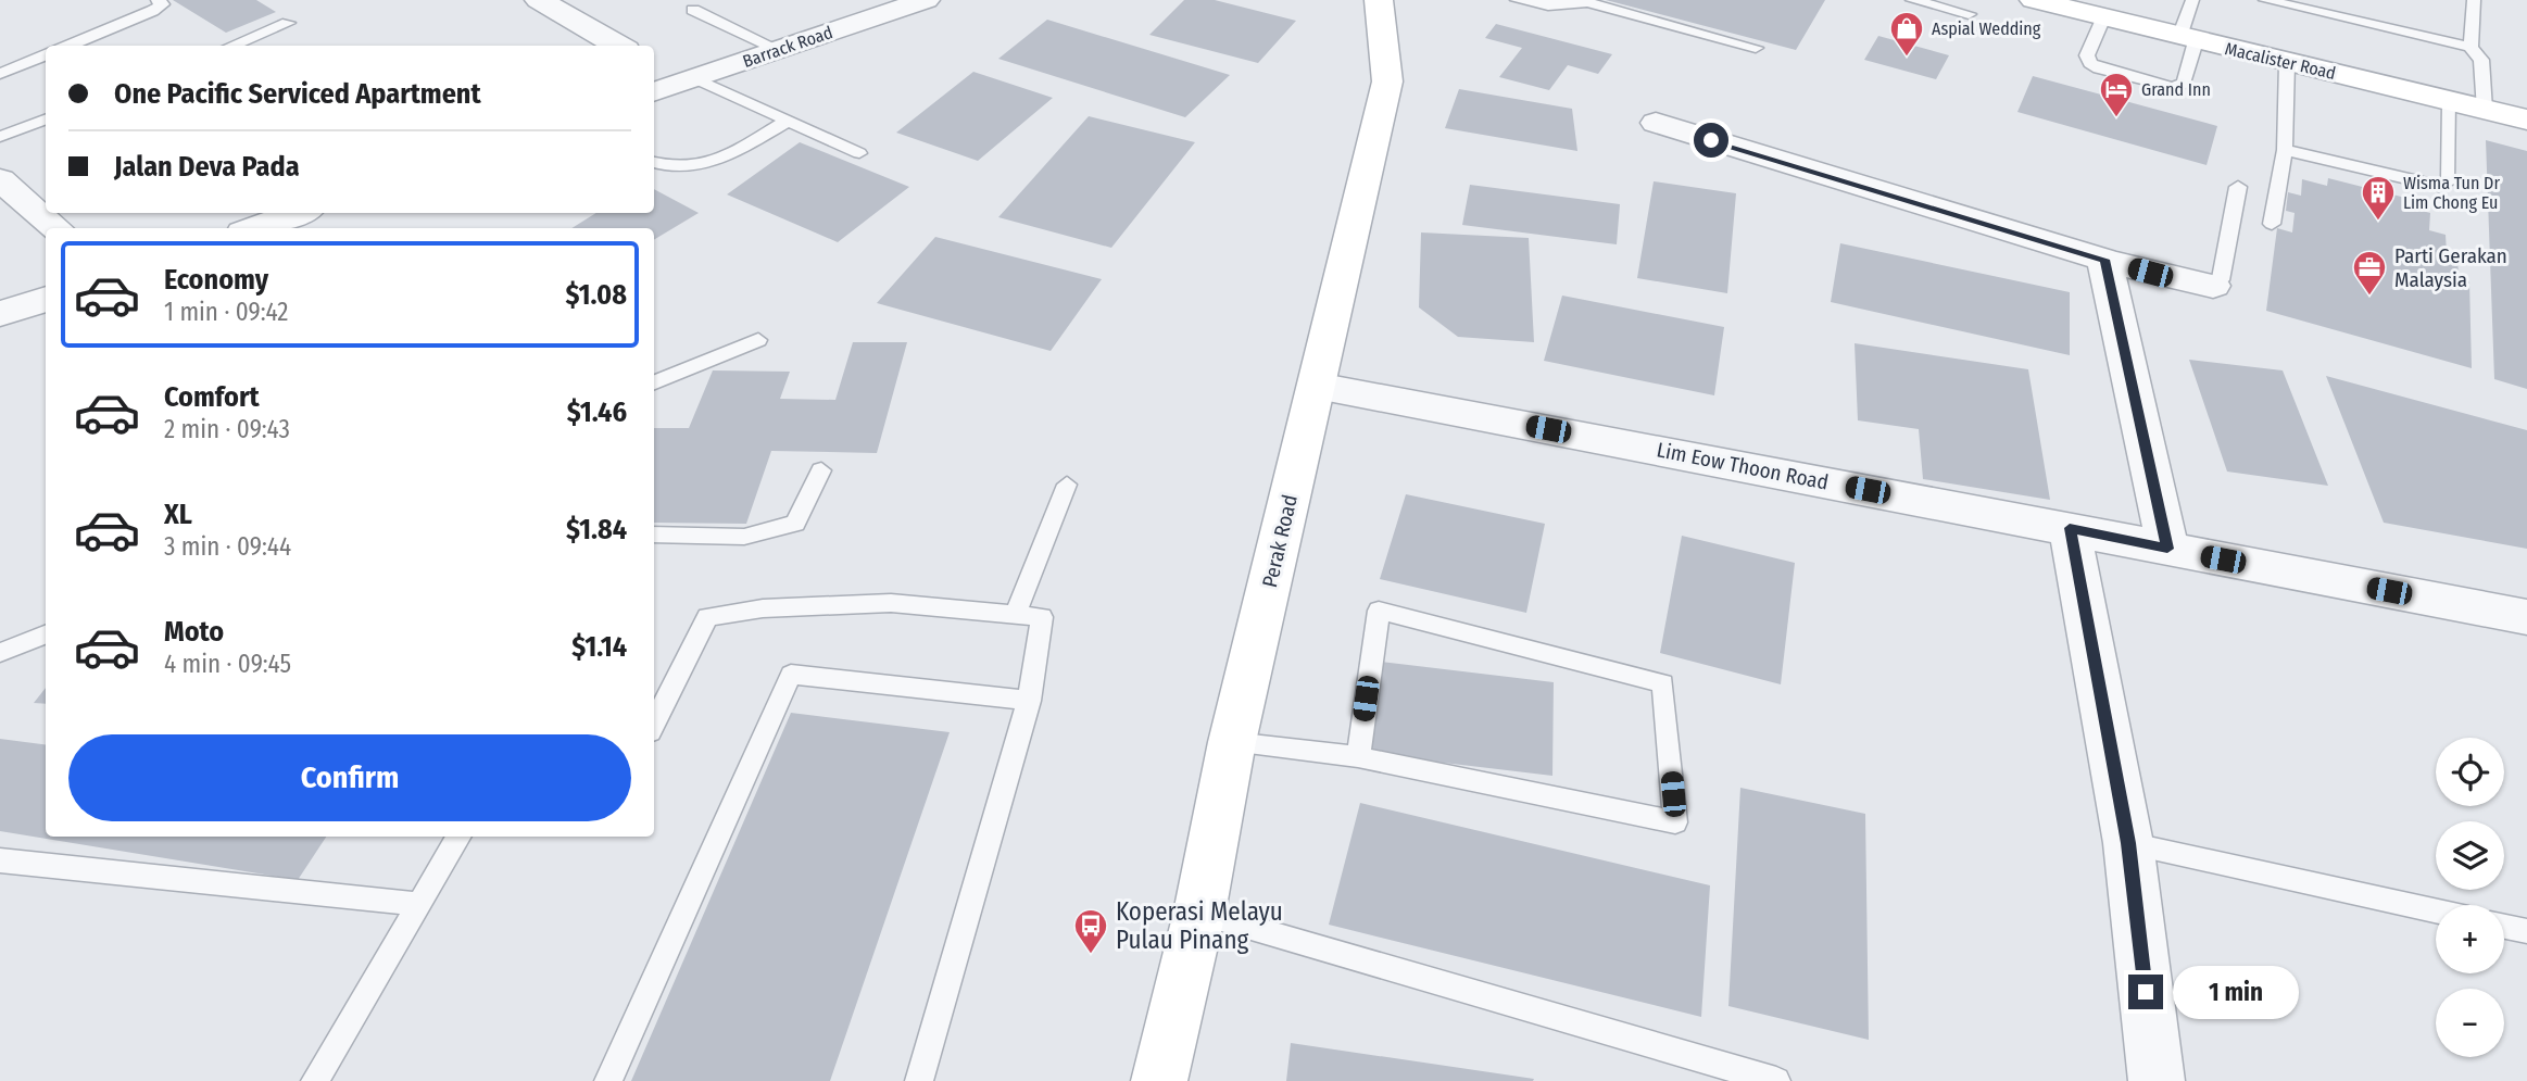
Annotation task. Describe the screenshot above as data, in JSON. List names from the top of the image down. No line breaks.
{"streets":{"main road":["Macalister Road","Perak Road"],"street":["Barrack Road","Lim Eow Thoon Road"]},"crossings":[["Lim Eow Thoon Road","Perak Road"]],"places":{"shop":["Aspial Wedding"],"hotel":["Grand Inn"],"building":["Wisma Tun Dr Lim Chong Eu"],"office":["Parti Gerakan Malaysia"],"bus stop":["Koperasi Melayu Pulau Pinang"]},"page":{"banner":["One Pacific Serviced Apartment","Jalan Deva Pada"],"list":[{"name":"Economy","note":"1 min · 09:42","value":"$1.08"},{"name":"Comfort","note":"2 min · 09:43","value":"$1.46"},{"name":"XL","note":"3 min · 09:44","value":"$1.84"},{"name":"Moto","note":"4 min · 09:45","value":"$1.14"}],"buttons":"Confirm","map_buttons":["+","−"],"bubble":"1 min"}}
